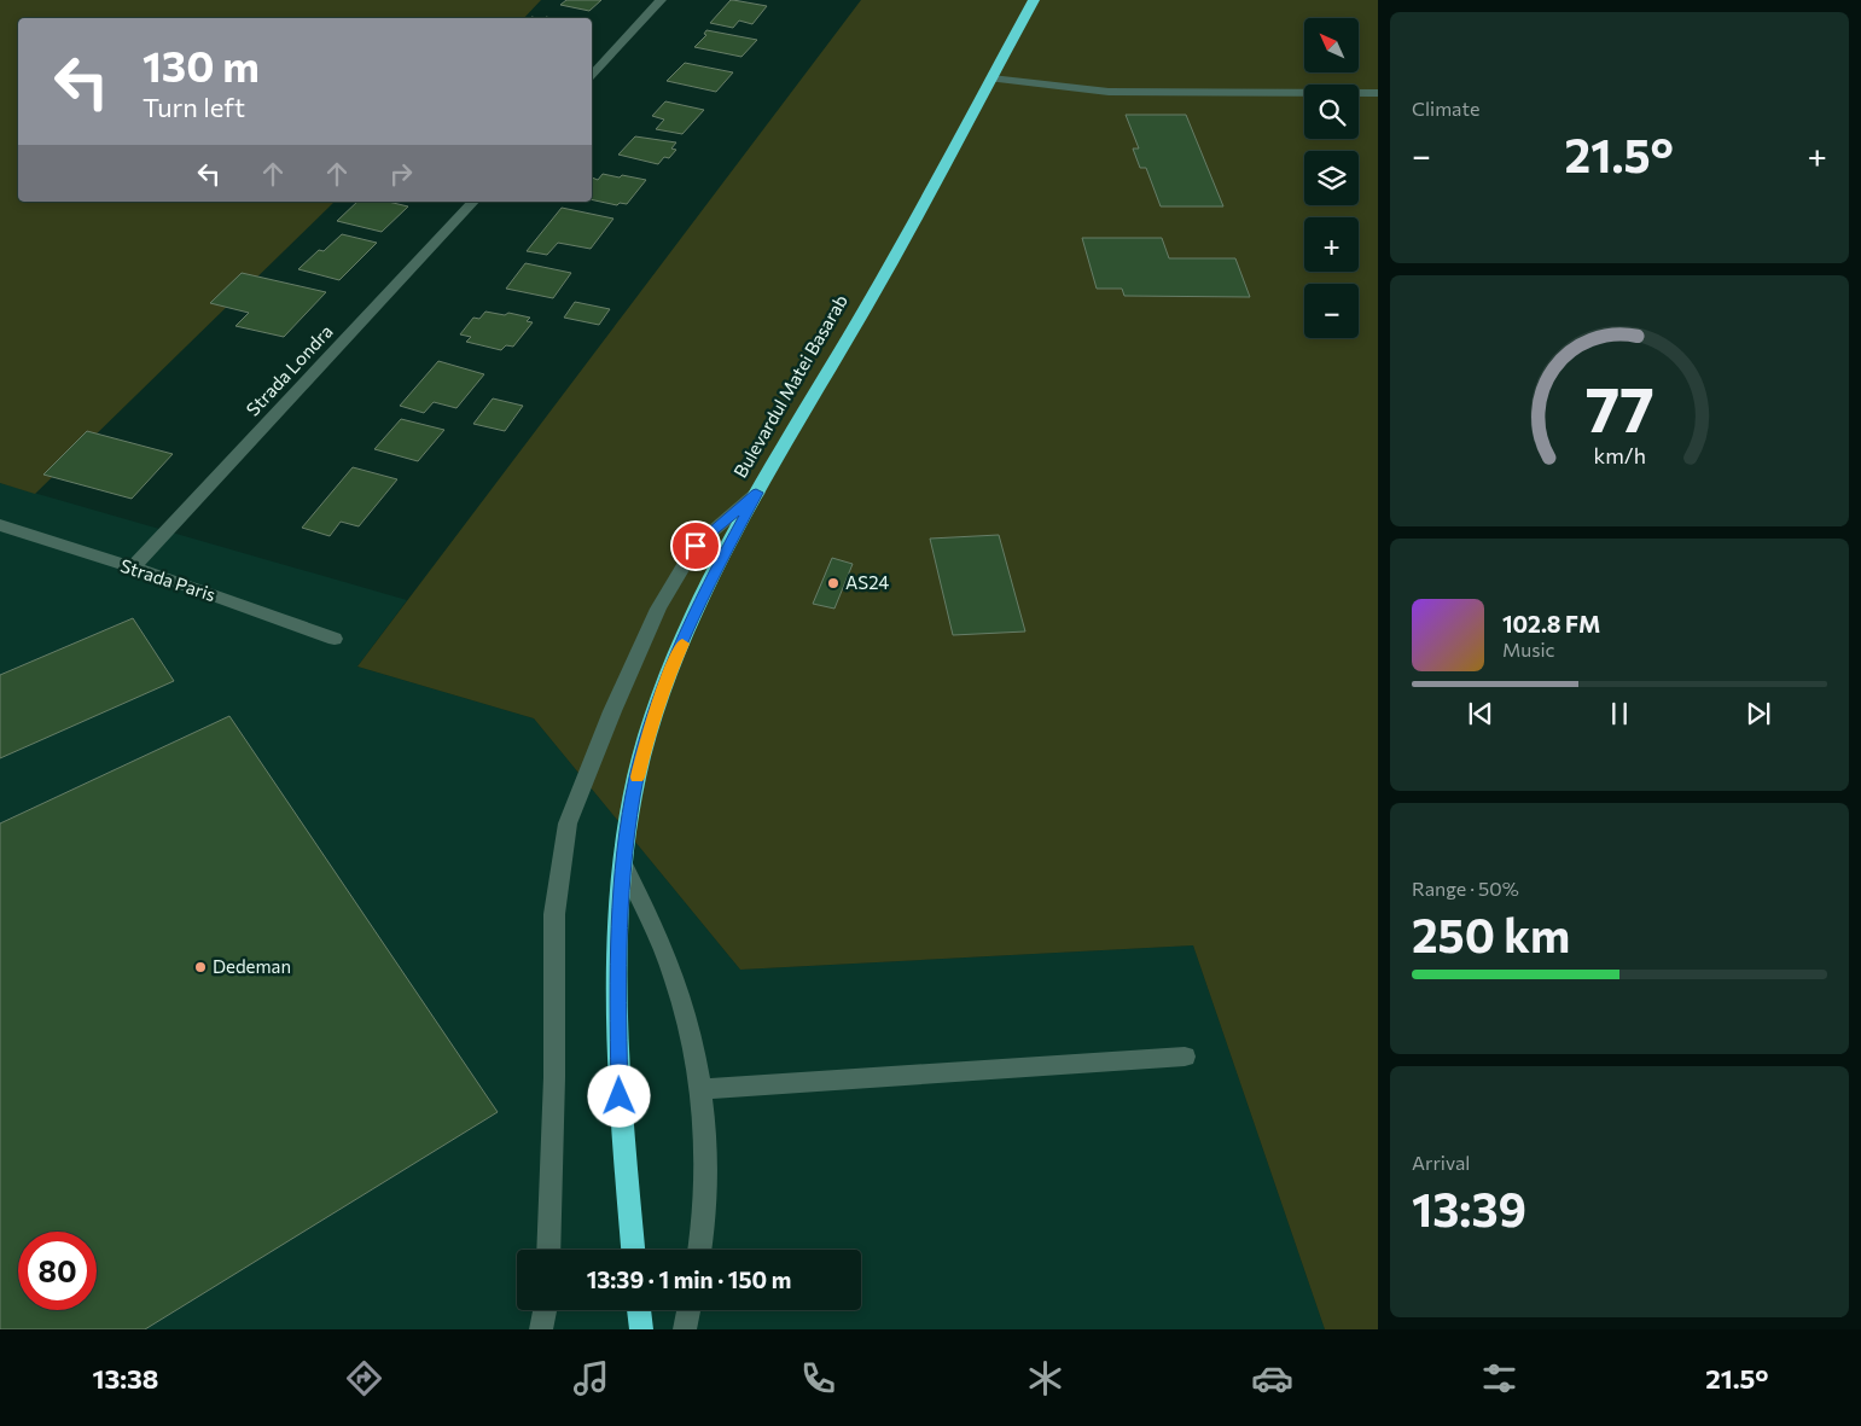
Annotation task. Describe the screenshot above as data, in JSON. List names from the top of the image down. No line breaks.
{"streets":{"highway":["Bulevardul Matei Basarab"],"street":["Strada Londra","Strada Paris"]},"crossings":[["Strada Londra","Strada Paris"]],"places":["AS24","Dedeman"],"north":"top left","page":{"tile":["Climate",["Range · 50%","250 km"],["Arrival","13:39"]],"map_buttons":["+","−"],"turn":["130 m","Turn left"],"heat":["−","21.5°","+"],"song":["102.8 FM","Music"],"limit":"80","trip":"13:39 · 1 min · 150 m","tabs":["13:38","21.5°"],"gauge":["77","km/h"]}}
